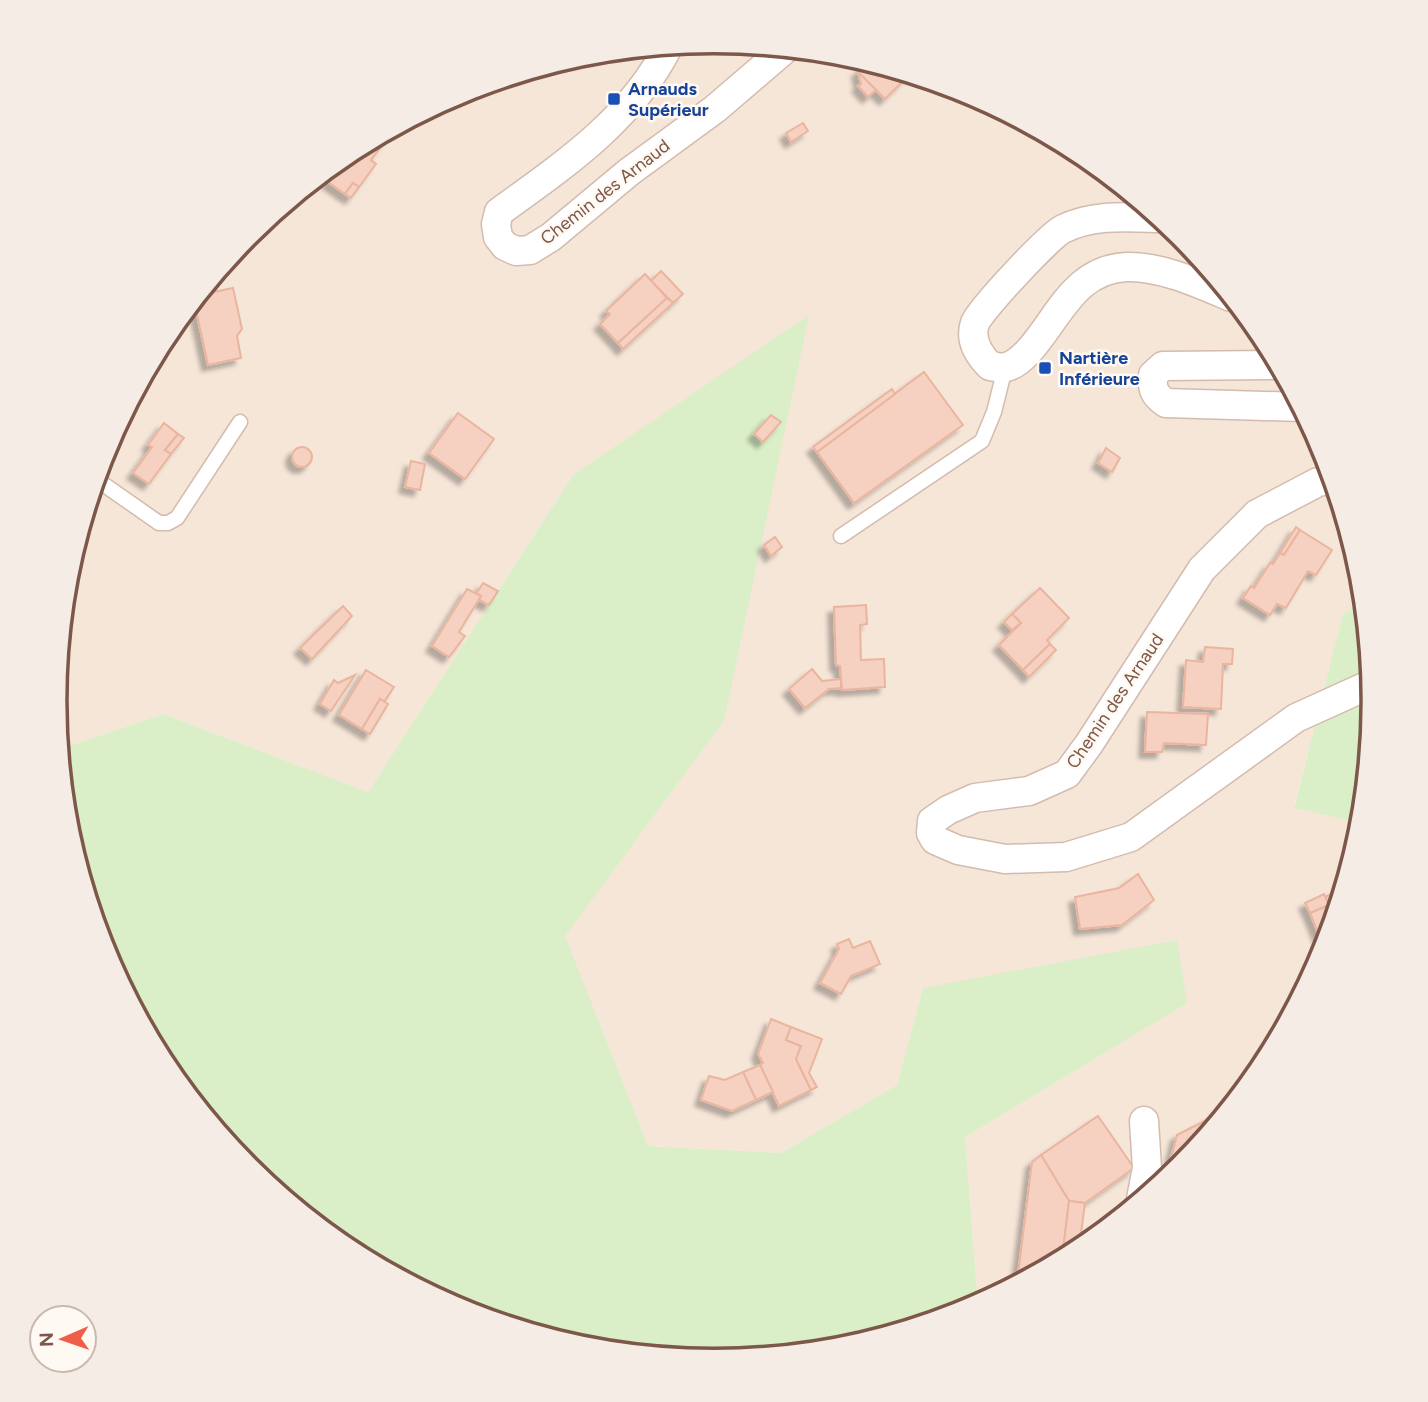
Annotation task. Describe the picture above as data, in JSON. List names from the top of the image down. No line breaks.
{"streets":{"street":["Chemin des Arnaud"]},"places":{"transit":["Arnauds Supérieur","Nartière Inférieure"]},"north":"left"}
